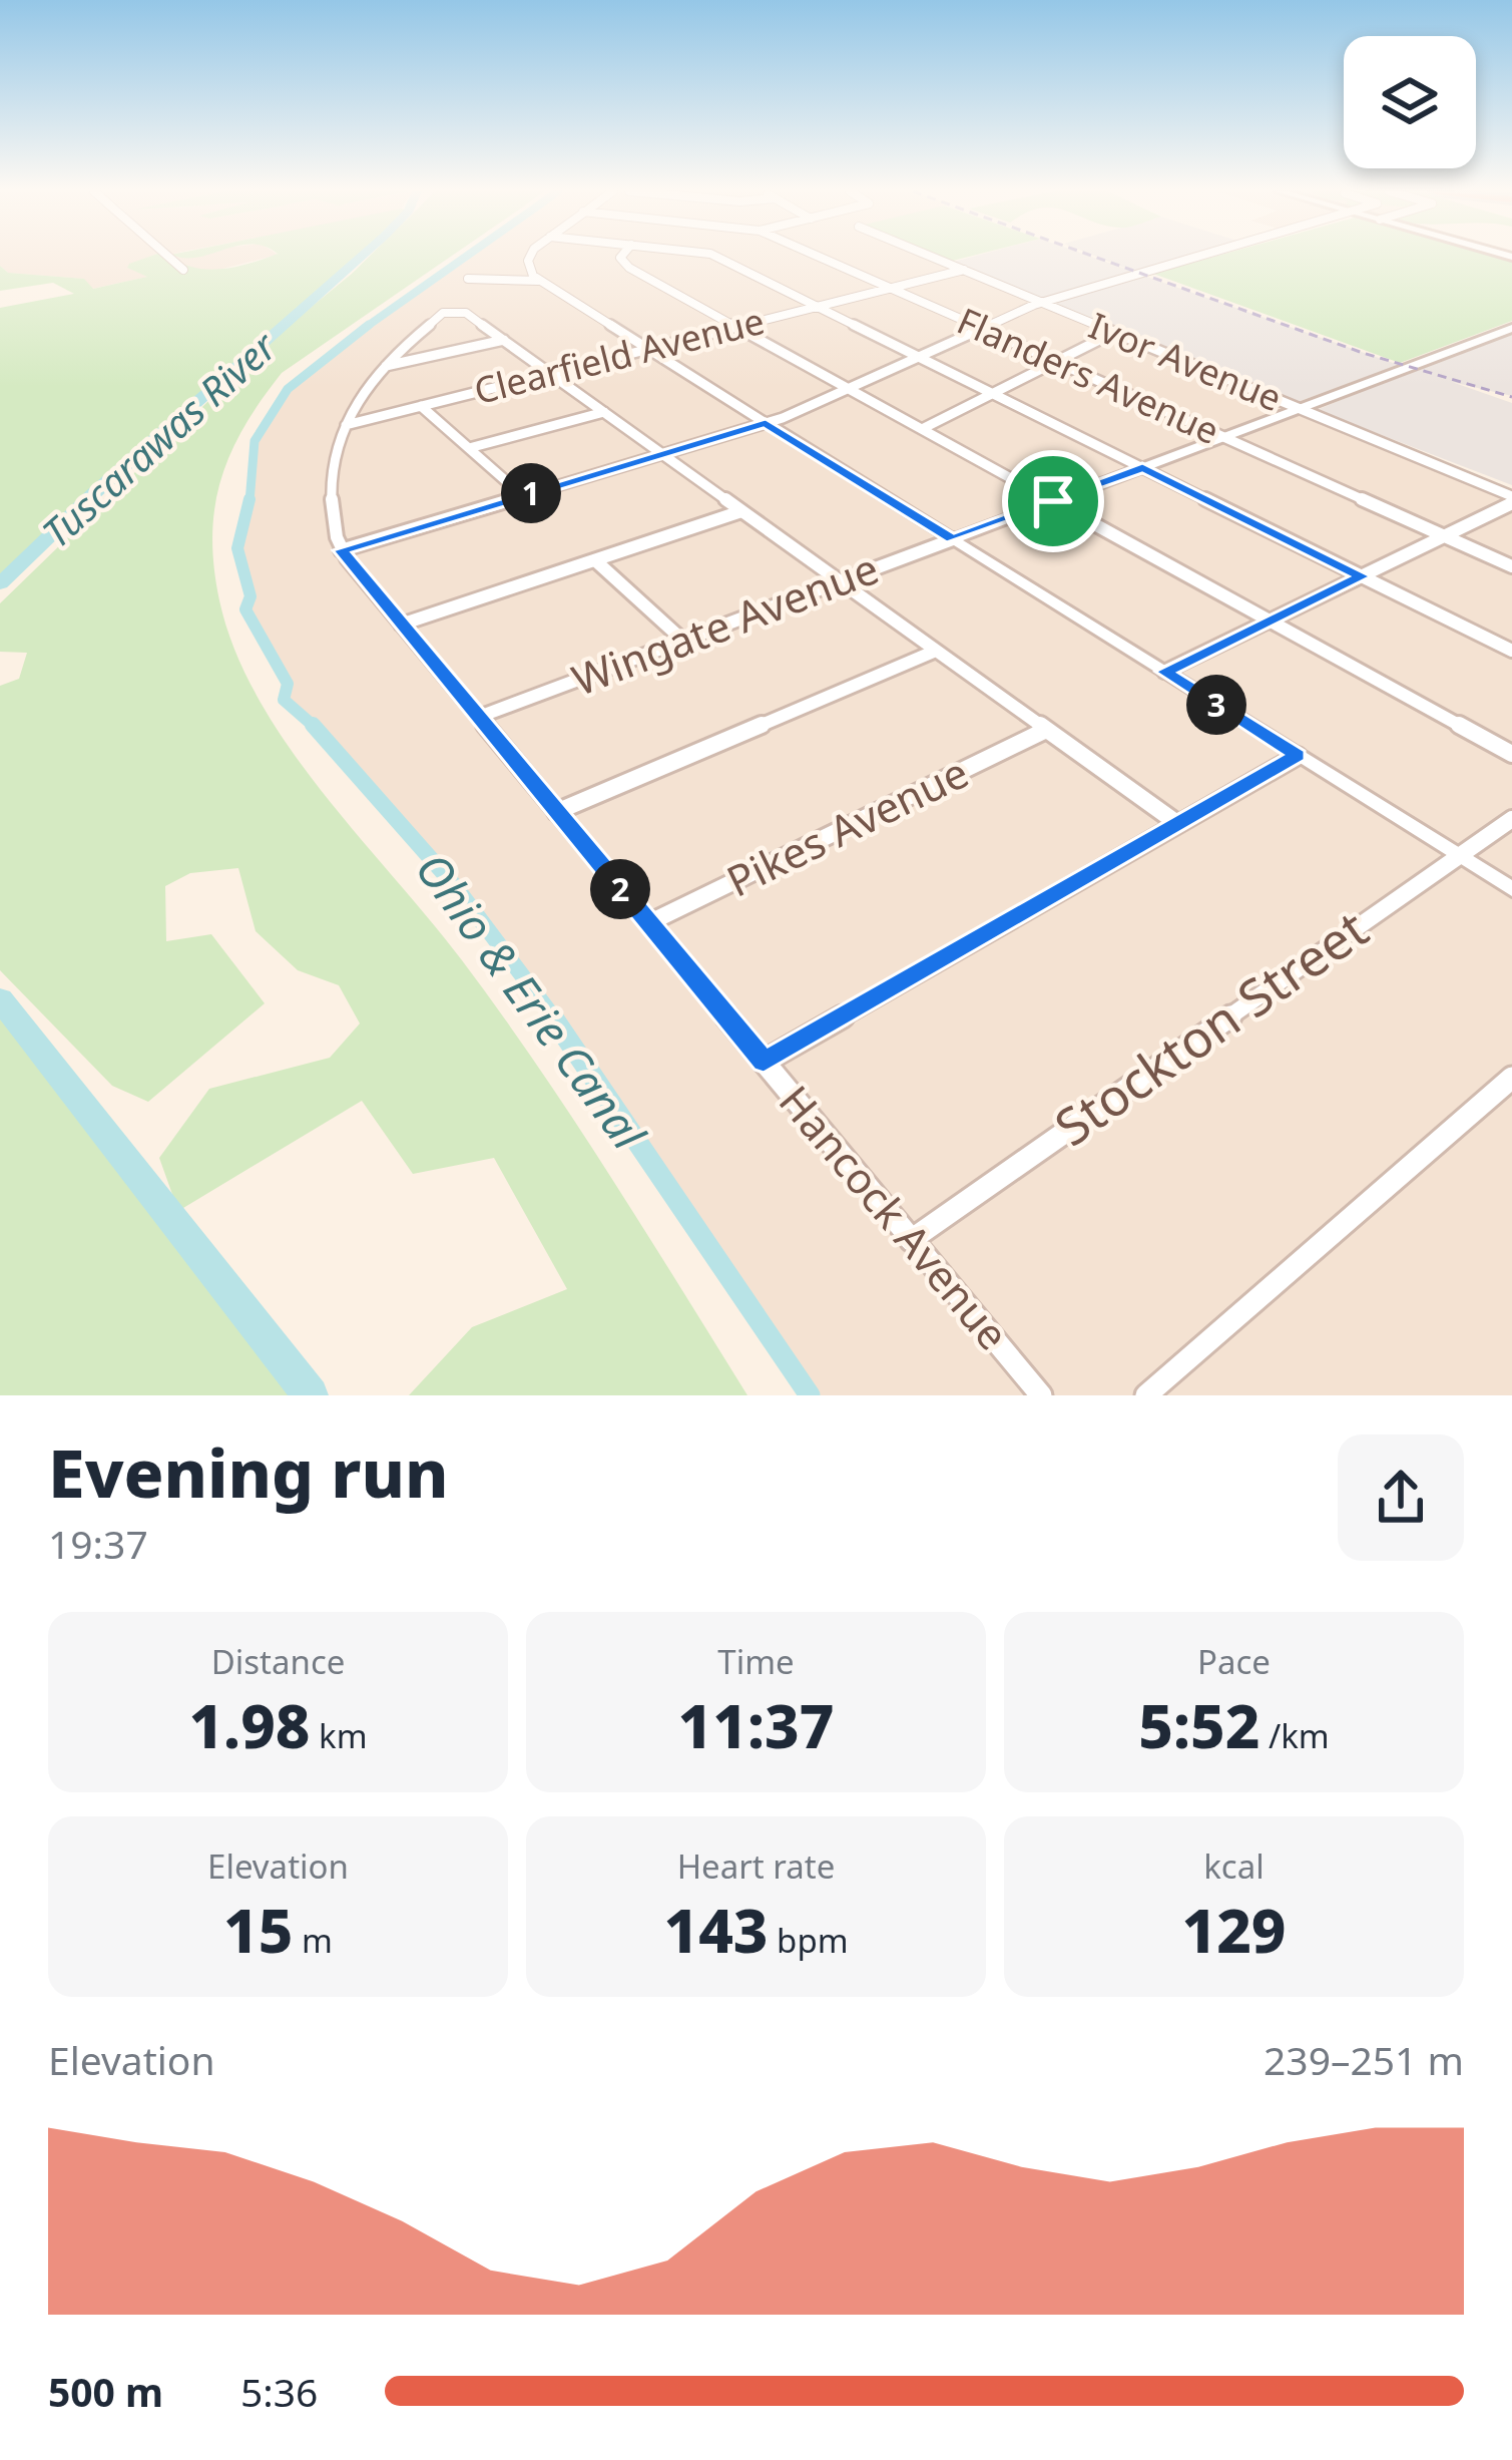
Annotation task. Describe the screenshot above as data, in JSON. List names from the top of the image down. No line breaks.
{"streets":{"street":["Clearfield Avenue","Ivor Avenue","Flanders Avenue","Wingate Avenue","Pikes Avenue","Stockton Street","Hancock Avenue"]},"crossings":[["Clearfield Avenue","Ivor Avenue"],["Clearfield Avenue","Flanders Avenue"],["Ivor Avenue","Wingate Avenue"],["Flanders Avenue","Wingate Avenue"],["Wingate Avenue","Hancock Avenue"],["Pikes Avenue","Hancock Avenue"],["Stockton Street","Hancock Avenue"]],"water":["Tuscarawas River","Ohio & Erie Canal"],"page":{"pins":["1","3","2"],"heading":["Evening run","19:37"],"stats":[["Distance","1.98 km"],["Time","11:37"],["Pace","5:52 /km"],["Elevation","15 m"],["Heart rate","143 bpm"],["kcal","129"]],"chart":["Elevation","239–251 m"],"list":[{"name":"500 m","note":"5:36"}]}}
